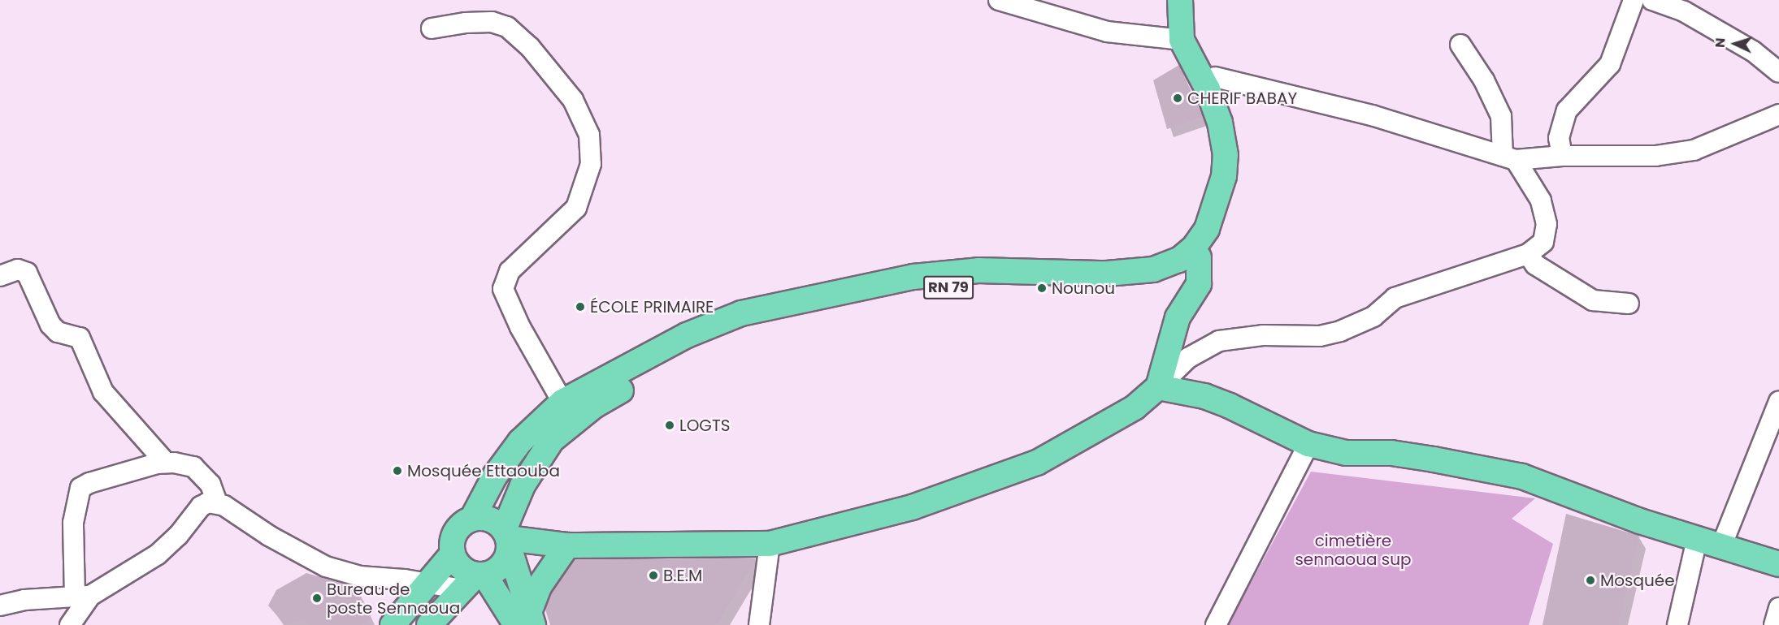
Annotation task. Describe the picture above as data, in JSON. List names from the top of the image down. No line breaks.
{"streets":{"main road":["RN 79"]},"parks":["cimetière sennaoua sup"],"places":["CHERIF BABAY","Nounou","ÉCOLE PRIMAIRE","LOGTS","Mosquée Ettaouba","B.E.M","Mosquée","Bureau de poste Sennaoua"],"north":"left"}
